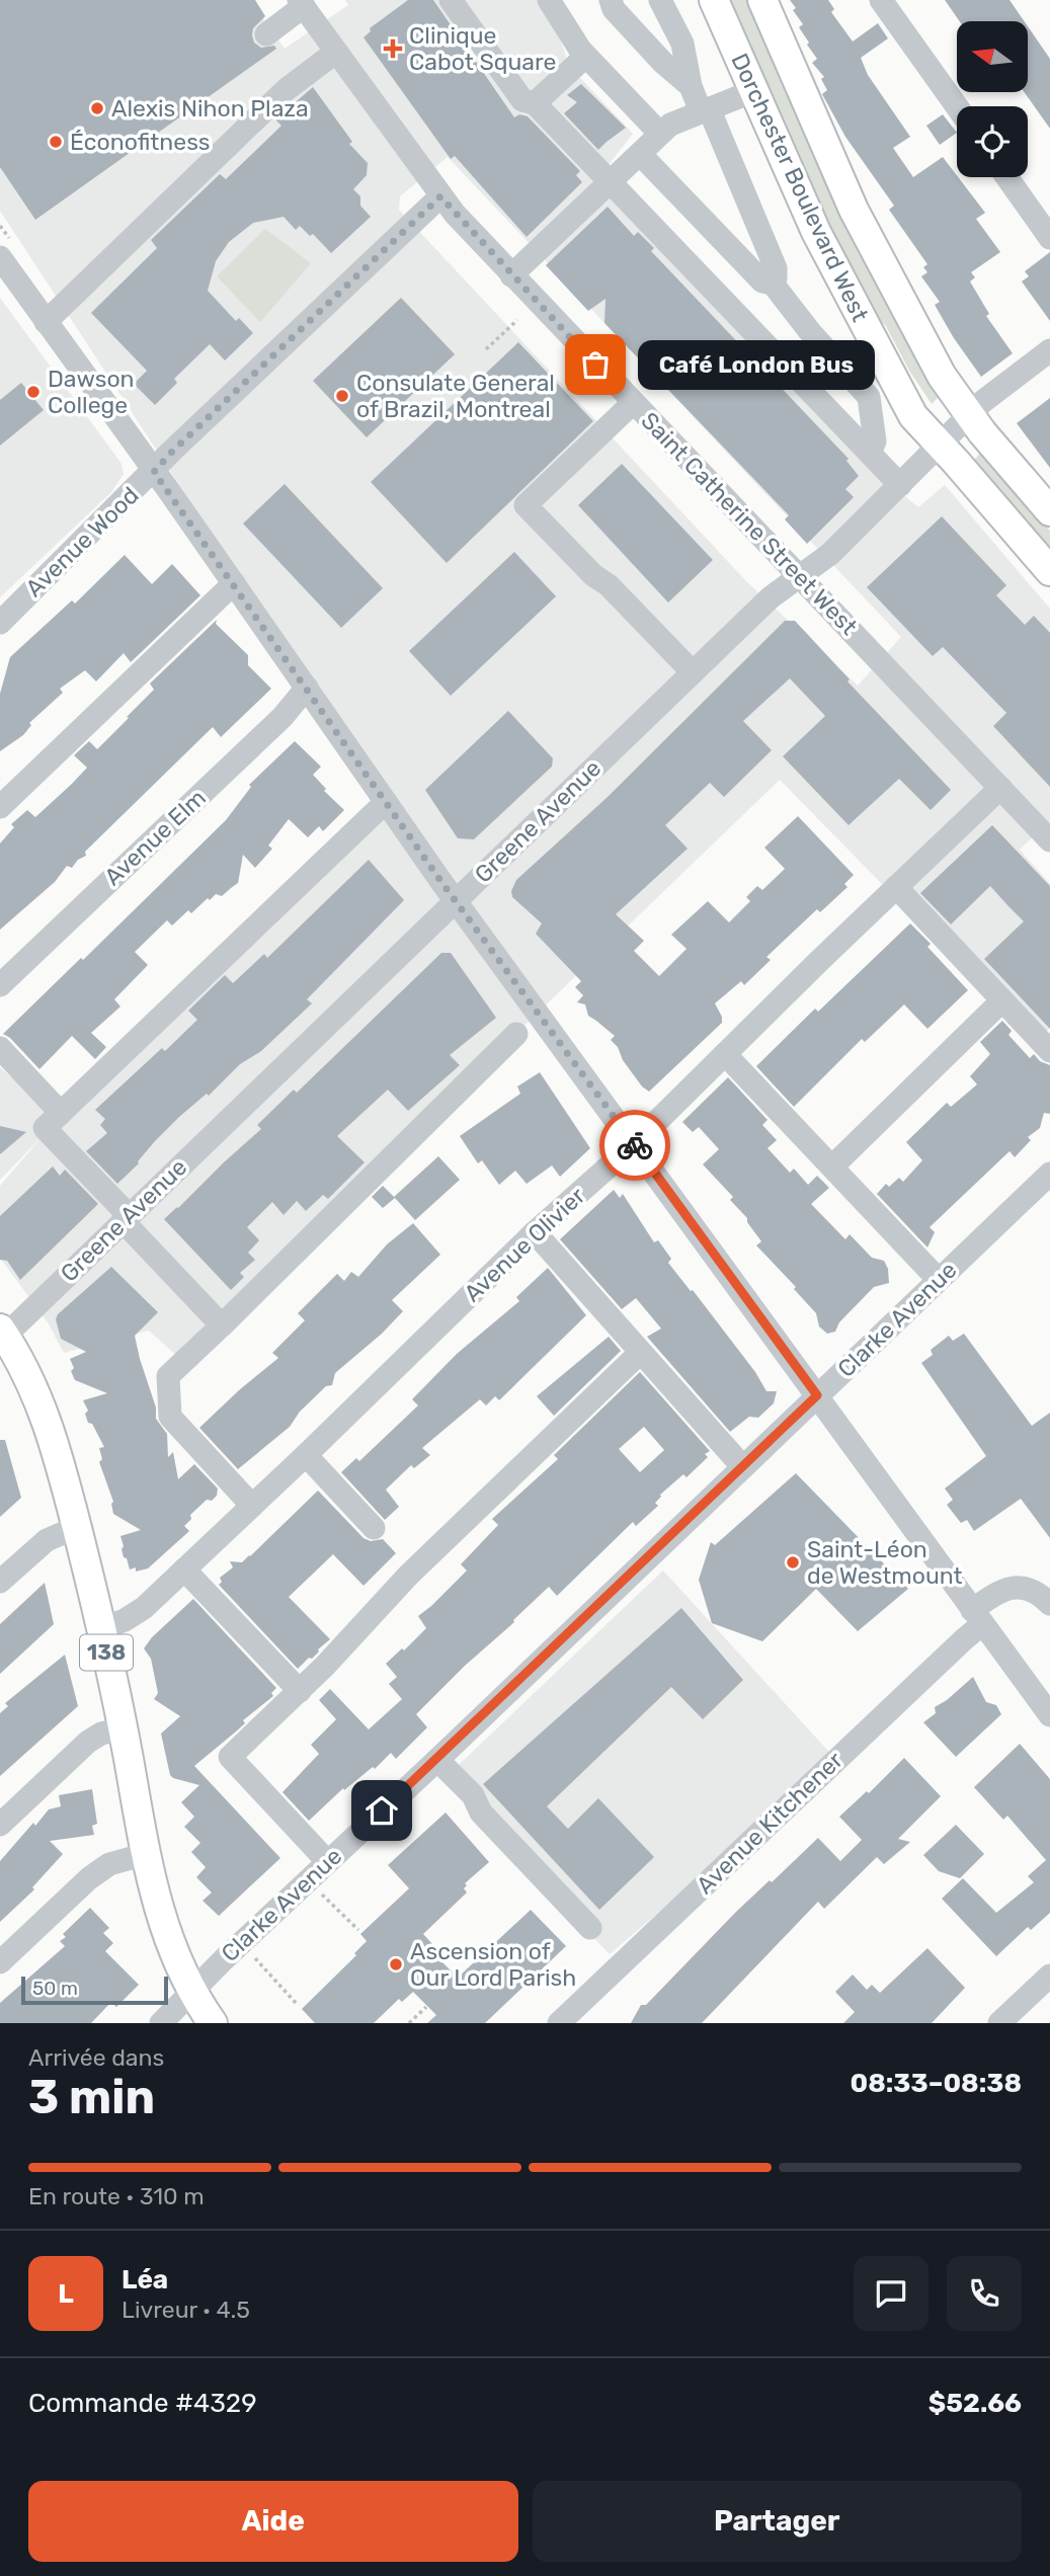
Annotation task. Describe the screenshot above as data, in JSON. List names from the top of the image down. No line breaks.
{"streets":{"main road":["Dorchester Boulevard West","138"],"street":["Saint Catherine Street West","Avenue Wood","Greene Avenue","Avenue Elm","Avenue Olivier","Clarke Avenue","Avenue Kitchener"]},"crossings":[["Dorchester Boulevard West","Greene Avenue"],["Saint Catherine Street West","Avenue Wood"],["Saint Catherine Street West","Greene Avenue"],["Saint Catherine Street West","Avenue Olivier"],["Greene Avenue","138"],["Avenue Olivier","138"],["Clarke Avenue","138"]],"places":{"health":["Clinique Cabot Square"],"other":["Alexis Nihon Plaza","Éconofitness","Café London Bus","Dawson College","Consulate General of Brazil, Montreal","Saint-Léon de Westmount","Ascension of Our Lord Parish"]},"scale_bar":"50 m","north":"left","page":{"bubble":"Café London Bus","scale":"50 m","heading":["3 min","Arrivée dans","08:33–08:38"],"panel":["Léa","Livreur · 4.5","Commande #4329","$52.66"],"bar":"En route · 310 m","round":"L","buttons":["Aide","Partager"]}}
